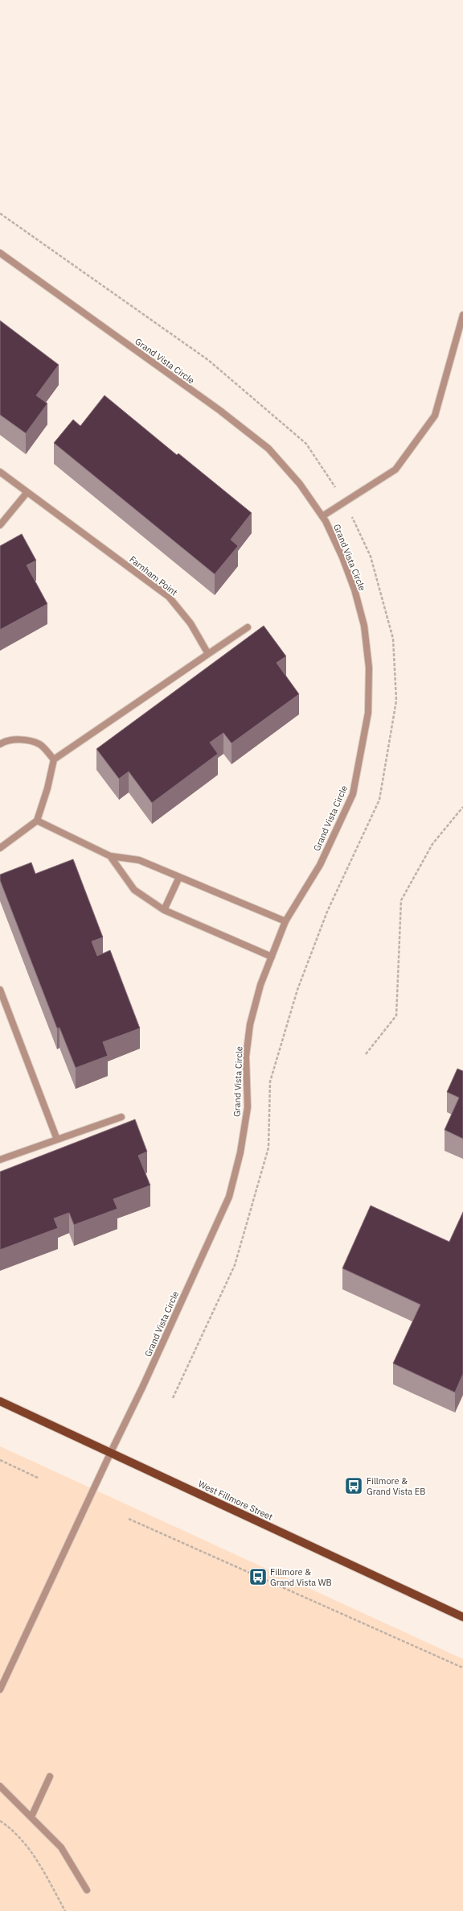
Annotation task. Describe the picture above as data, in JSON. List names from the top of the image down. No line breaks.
{"streets":{"main road":["West Fillmore Street"],"street":["Grand Vista Circle","Farnham Point"]},"crossings":[["Grand Vista Circle","West Fillmore Street"]],"places":{"bus stop":["Fillmore & Grand Vista EB","Fillmore & Grand Vista WB"]}}
